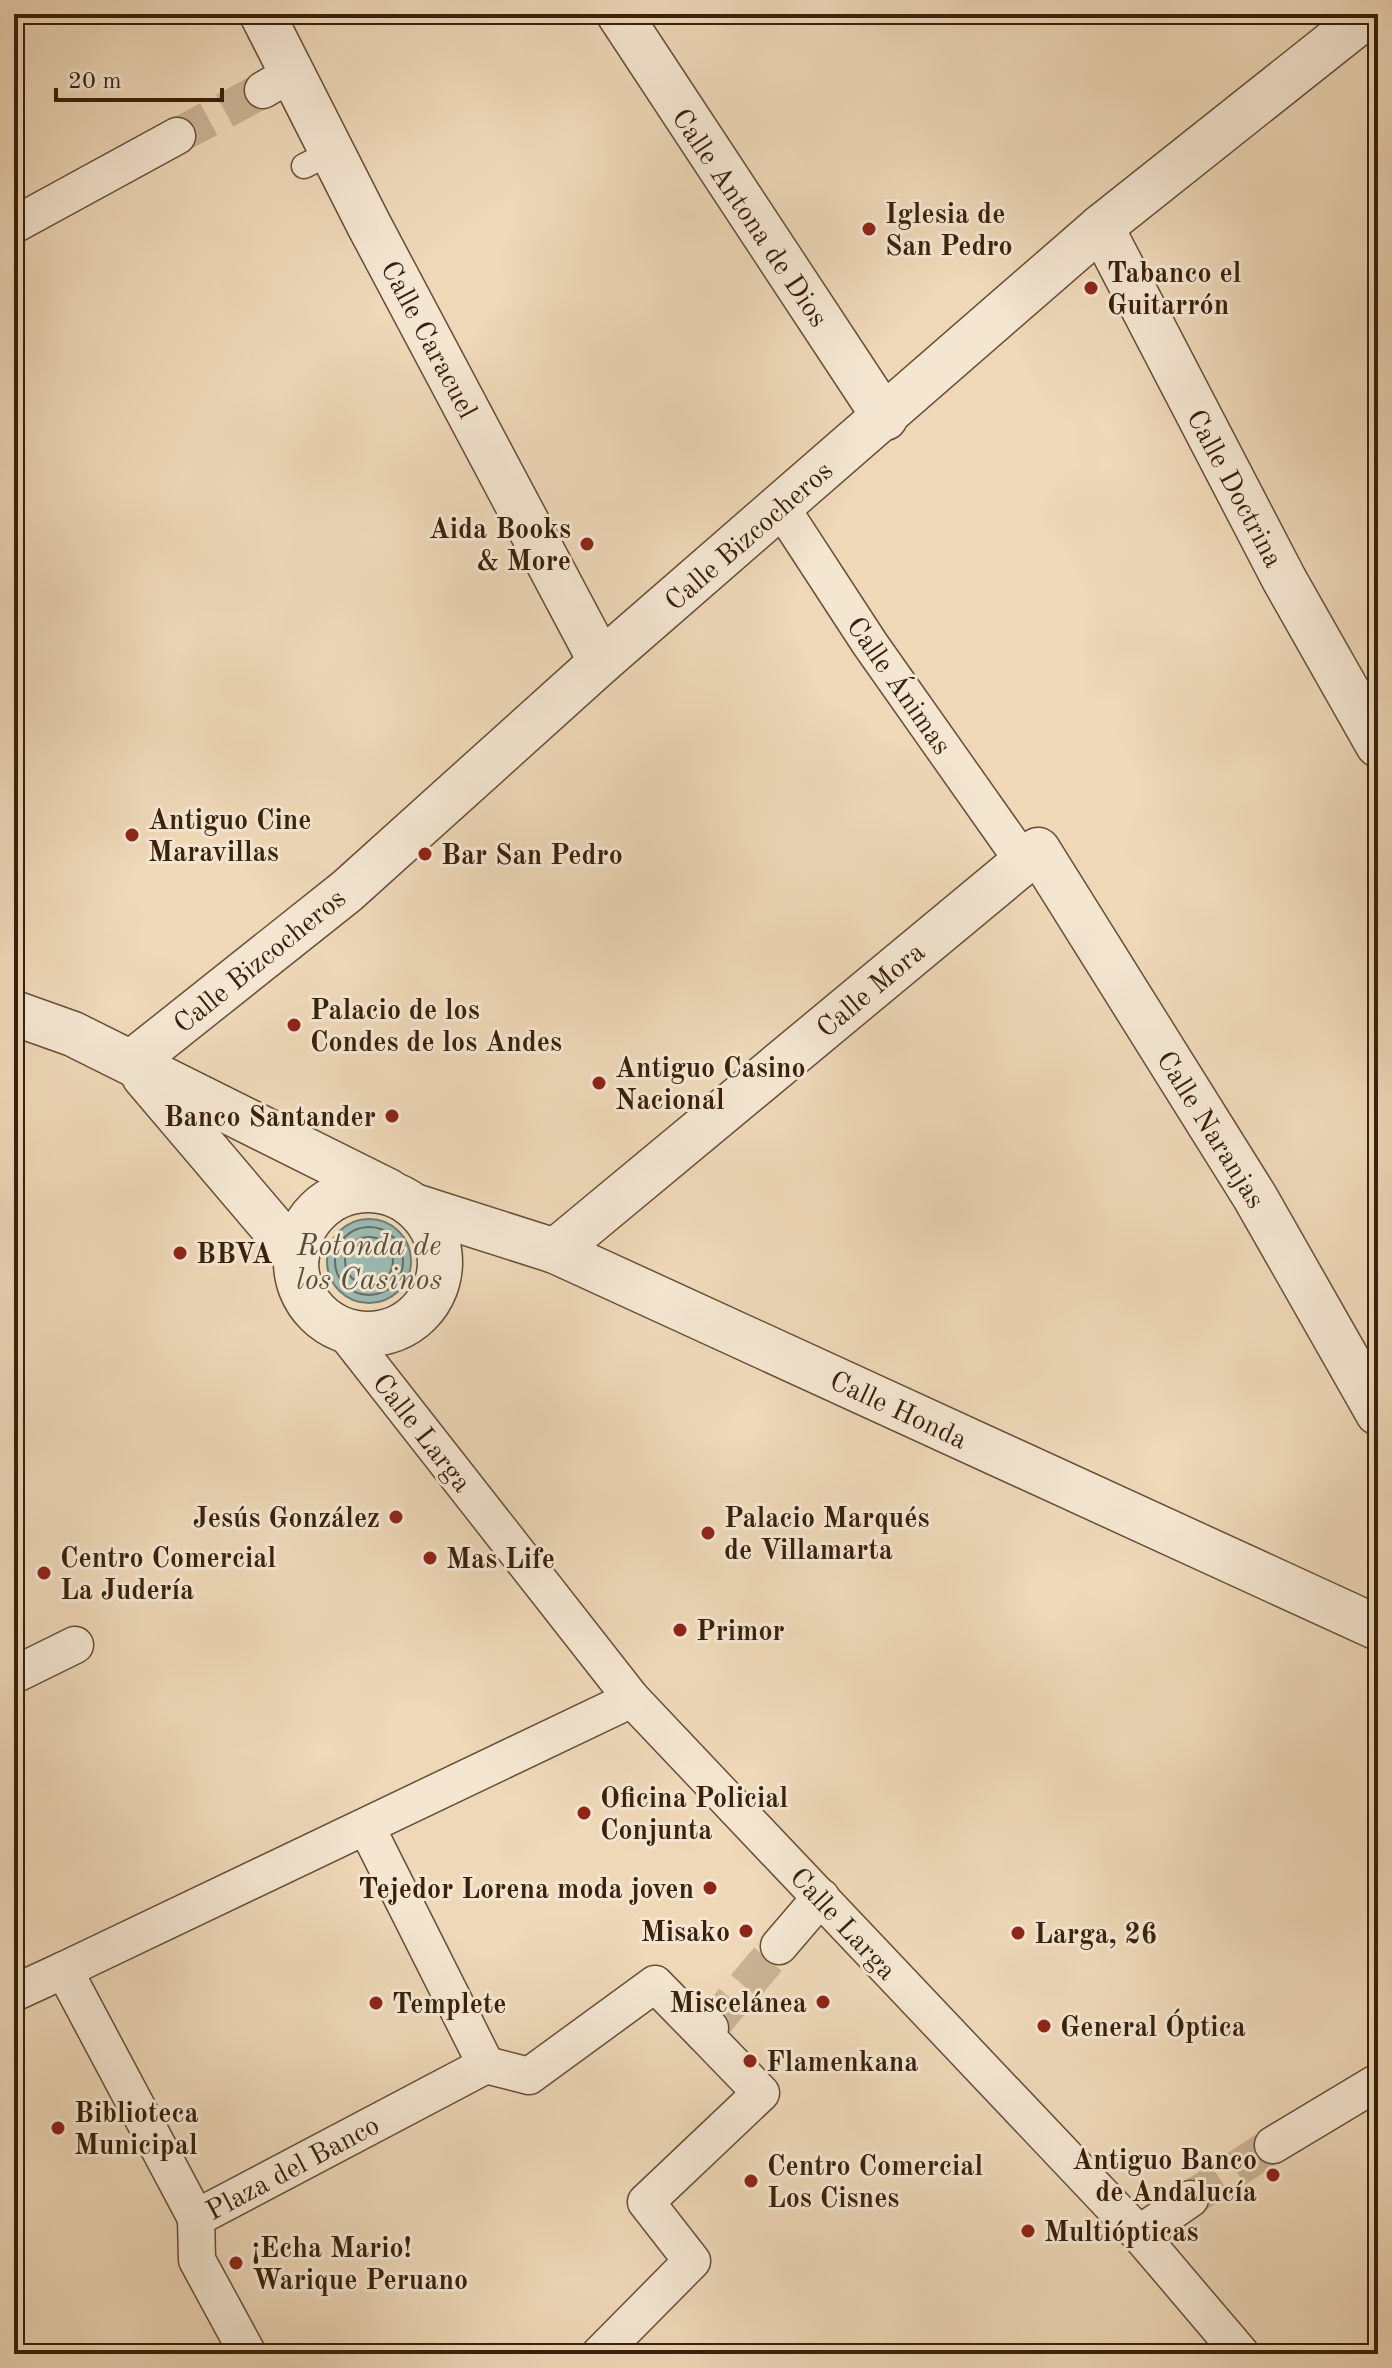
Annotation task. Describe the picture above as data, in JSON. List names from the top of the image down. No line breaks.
{"streets":{"street":["Calle Antona de Dios","Calle Caracuel","Calle Doctrina","Calle Bizcocheros","Calle Ánimas","Calle Mora","Calle Naranjas","Calle Honda","Calle Larga","Plaza del Banco"]},"crossings":[["Calle Antona de Dios","Calle Bizcocheros"],["Calle Caracuel","Calle Bizcocheros"],["Calle Doctrina","Calle Bizcocheros"],["Calle Bizcocheros","Calle Ánimas"],["Calle Ánimas","Calle Mora"],["Calle Ánimas","Calle Naranjas"],["Calle Mora","Calle Naranjas"],["Calle Mora","Calle Honda"],["Calle Honda","Calle Larga"]],"water":["Rotonda de los Casinos"],"places":["Iglesia de San Pedro","Tabanco el Guitarrón","Aida Books & More","Antiguo Cine Maravillas","Bar San Pedro","Palacio de los Condes de los Andes","Antiguo Casino Nacional","Banco Santander","BBVA","Jesús González","Palacio Marqués de Villamarta","Mas Life","Centro Comercial La Judería","Primor","Oficina Policial Conjunta","Tejedor Lorena moda joven","Misako","Larga, 26","Miscelánea","Templete","General Óptica","Flamenkana","Biblioteca Municipal","Antiguo Banco de Andalucía","Centro Comercial Los Cisnes","Multiópticas","¡Echa Mario! Warique Peruano"],"scale_bar":"20 m"}
